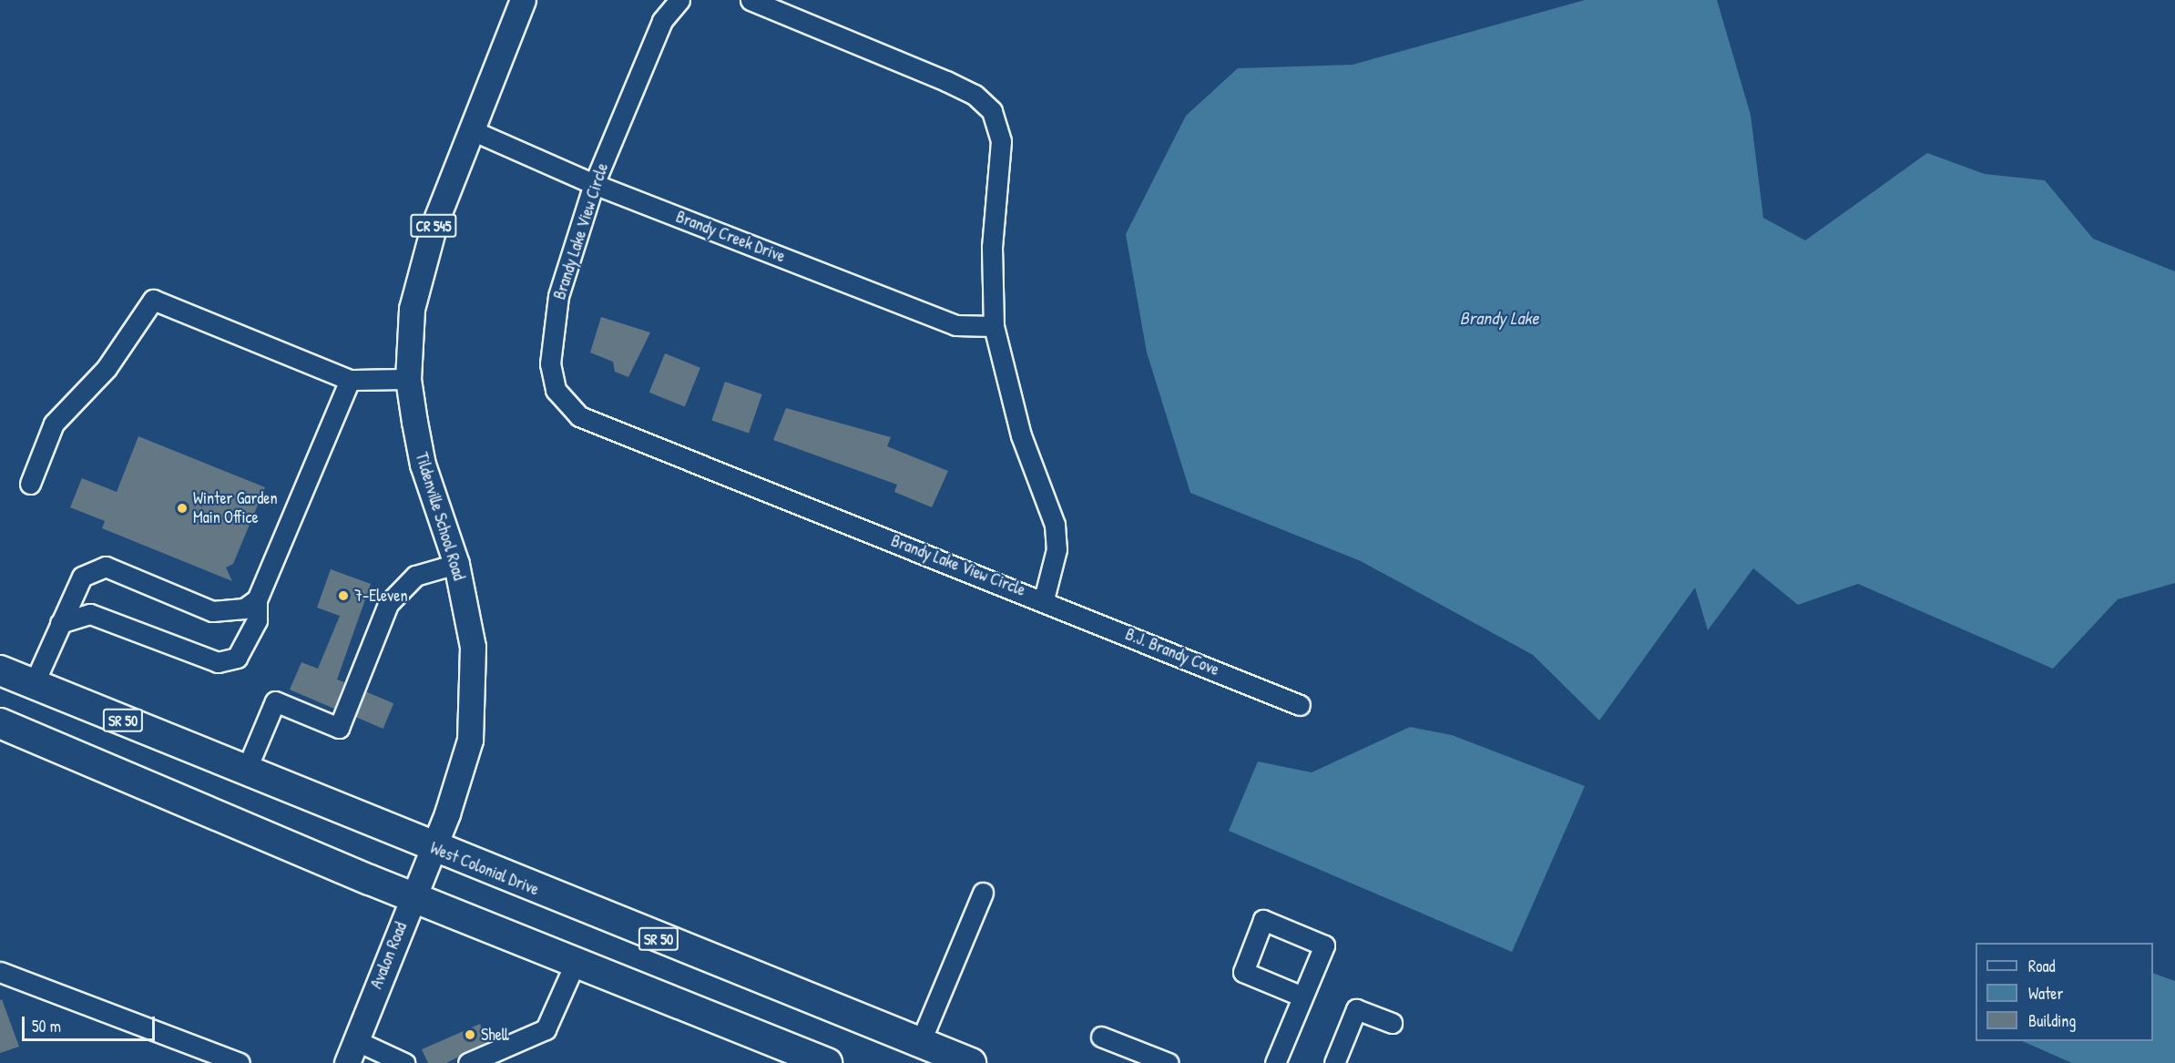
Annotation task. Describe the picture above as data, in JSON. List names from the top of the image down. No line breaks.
{"streets":{"highway":["SR 50","West Colonial Drive"],"main road":["CR 545","Tildenville School Road","Avalon Road"],"street":["Brandy Lake View Circle","Brandy Creek Drive","B.J. Brandy Cove"]},"crossings":[["Brandy Lake View Circle","Brandy Creek Drive"],["Brandy Lake View Circle","B.J. Brandy Cove"],["Brandy Creek Drive","Tildenville School Road"],["Tildenville School Road","West Colonial Drive"],["Tildenville School Road","Avalon Road"],["West Colonial Drive","Avalon Road"]],"water":["Brandy Lake"],"places":["Winter Garden Main Office","7-Eleven","Shell"],"legend":["Road","Water","Building"],"scale_bar":"50 m"}
